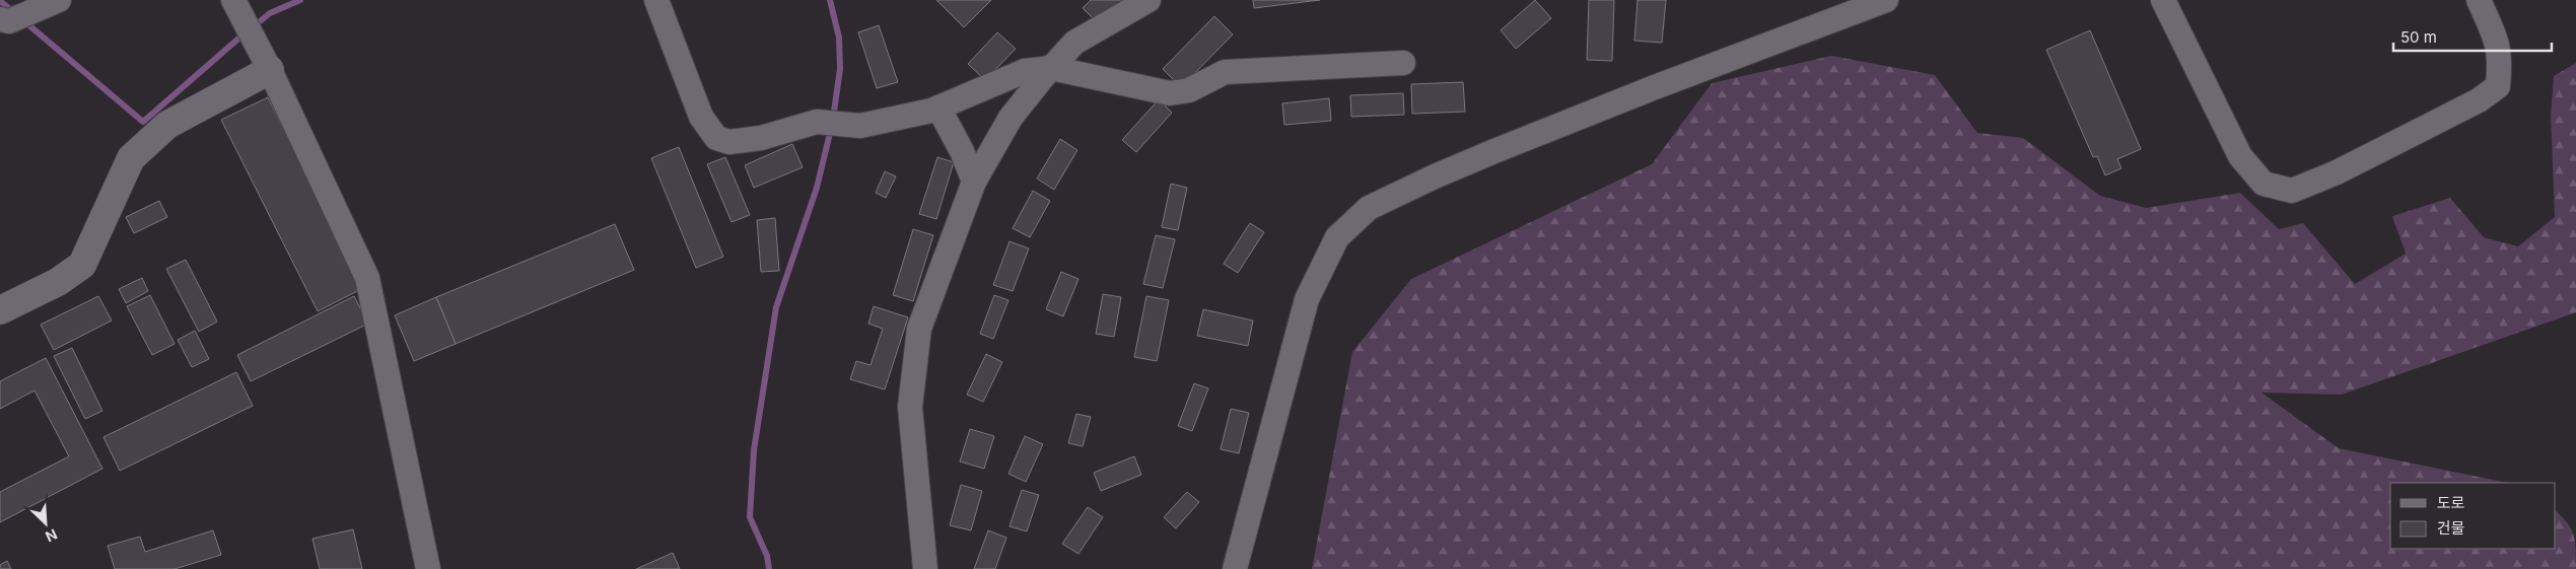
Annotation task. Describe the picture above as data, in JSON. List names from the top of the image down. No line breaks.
{"legend":["도로","건물"],"scale_bar":"50 m","north":"bottom right"}
